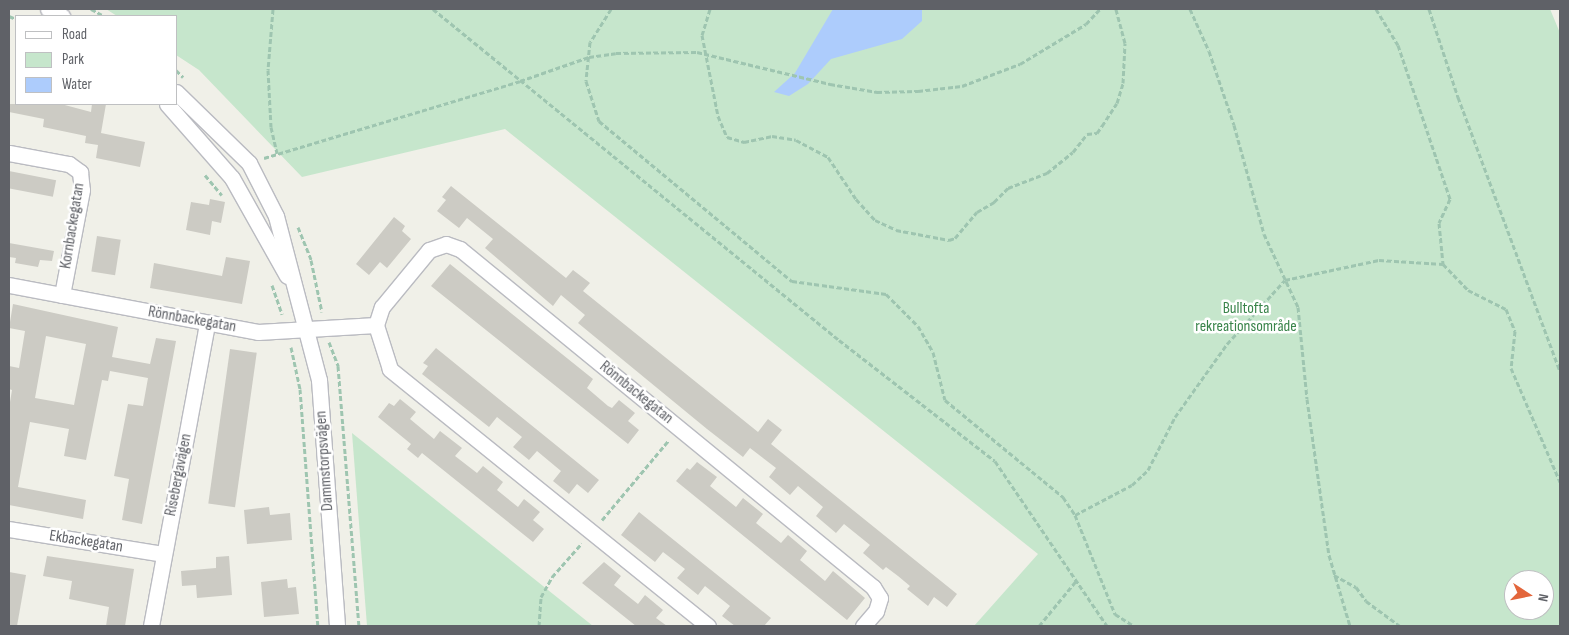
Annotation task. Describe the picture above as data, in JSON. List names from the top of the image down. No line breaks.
{"streets":{"street":["Kornbackegatan","Rönnbackegatan","Dammstorpsvägen","Risebergavägen","Ekbackegatan"]},"crossings":[["Kornbackegatan","Rönnbackegatan"],["Rönnbackegatan","Dammstorpsvägen"],["Rönnbackegatan","Risebergavägen"],["Risebergavägen","Ekbackegatan"]],"parks":["Bulltofta rekreationsområde"],"legend":["Road","Park","Water"],"north":"right"}
